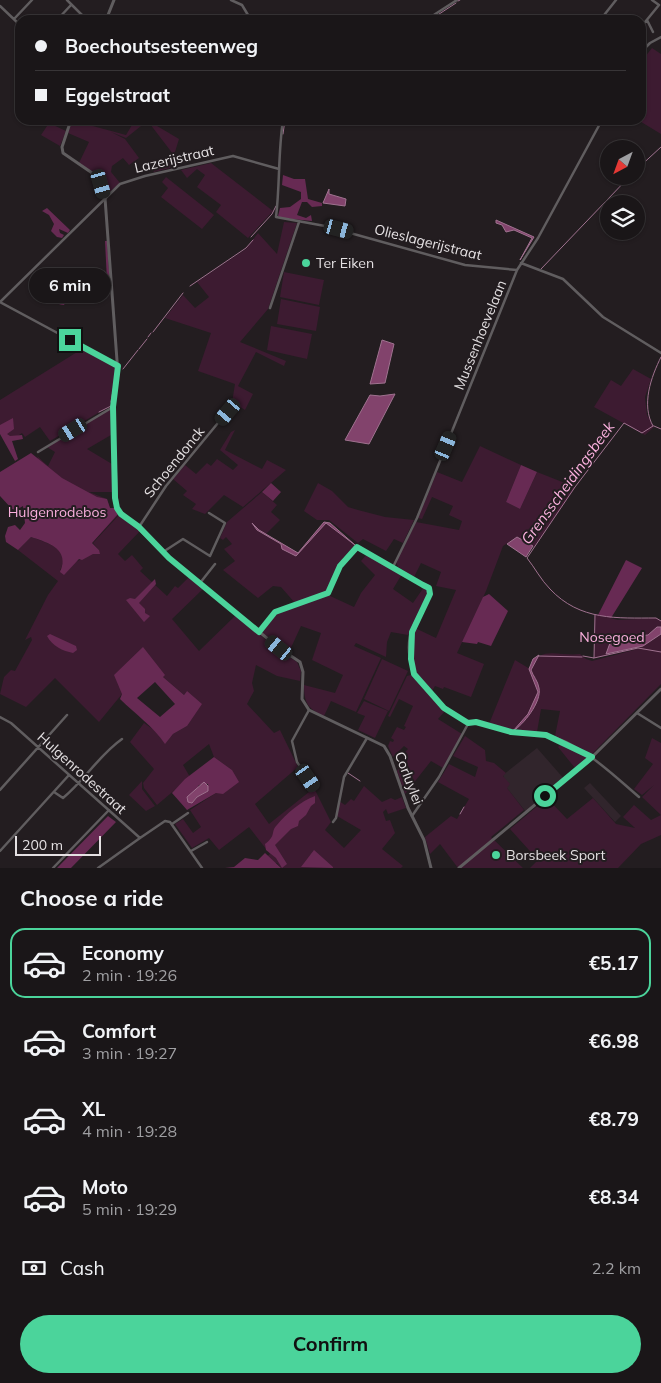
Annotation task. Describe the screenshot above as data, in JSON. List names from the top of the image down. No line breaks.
{"streets":{"street":["Lazerijstraat","Olieslagerijstraat","Mussenhoevelaan","Schoendonck","Hulgenrodestraat","Corluylei"]},"crossings":[["Lazerijstraat","Olieslagerijstraat"],["Olieslagerijstraat","Mussenhoevelaan"]],"water":["Grensscheidingsbeek"],"parks":["Hulgenrodebos","Nosegoed"],"places":["Ter Eiken","Borsbeek Sport"],"scale_bar":"200 m","north":"bottom left","page":{"banner":["Boechoutsesteenweg","Eggelstraat"],"bubble":"6 min","scale":"200 m","heading":"Choose a ride","list":[{"name":"Economy","note":"2 min · 19:26","value":"€5.17"},{"name":"Comfort","note":"3 min · 19:27","value":"€6.98"},{"name":"XL","note":"4 min · 19:28","value":"€8.79"},{"name":"Moto","note":"5 min · 19:29","value":"€8.34"}],"pay":["Cash","2.2 km"],"buttons":"Confirm"}}
